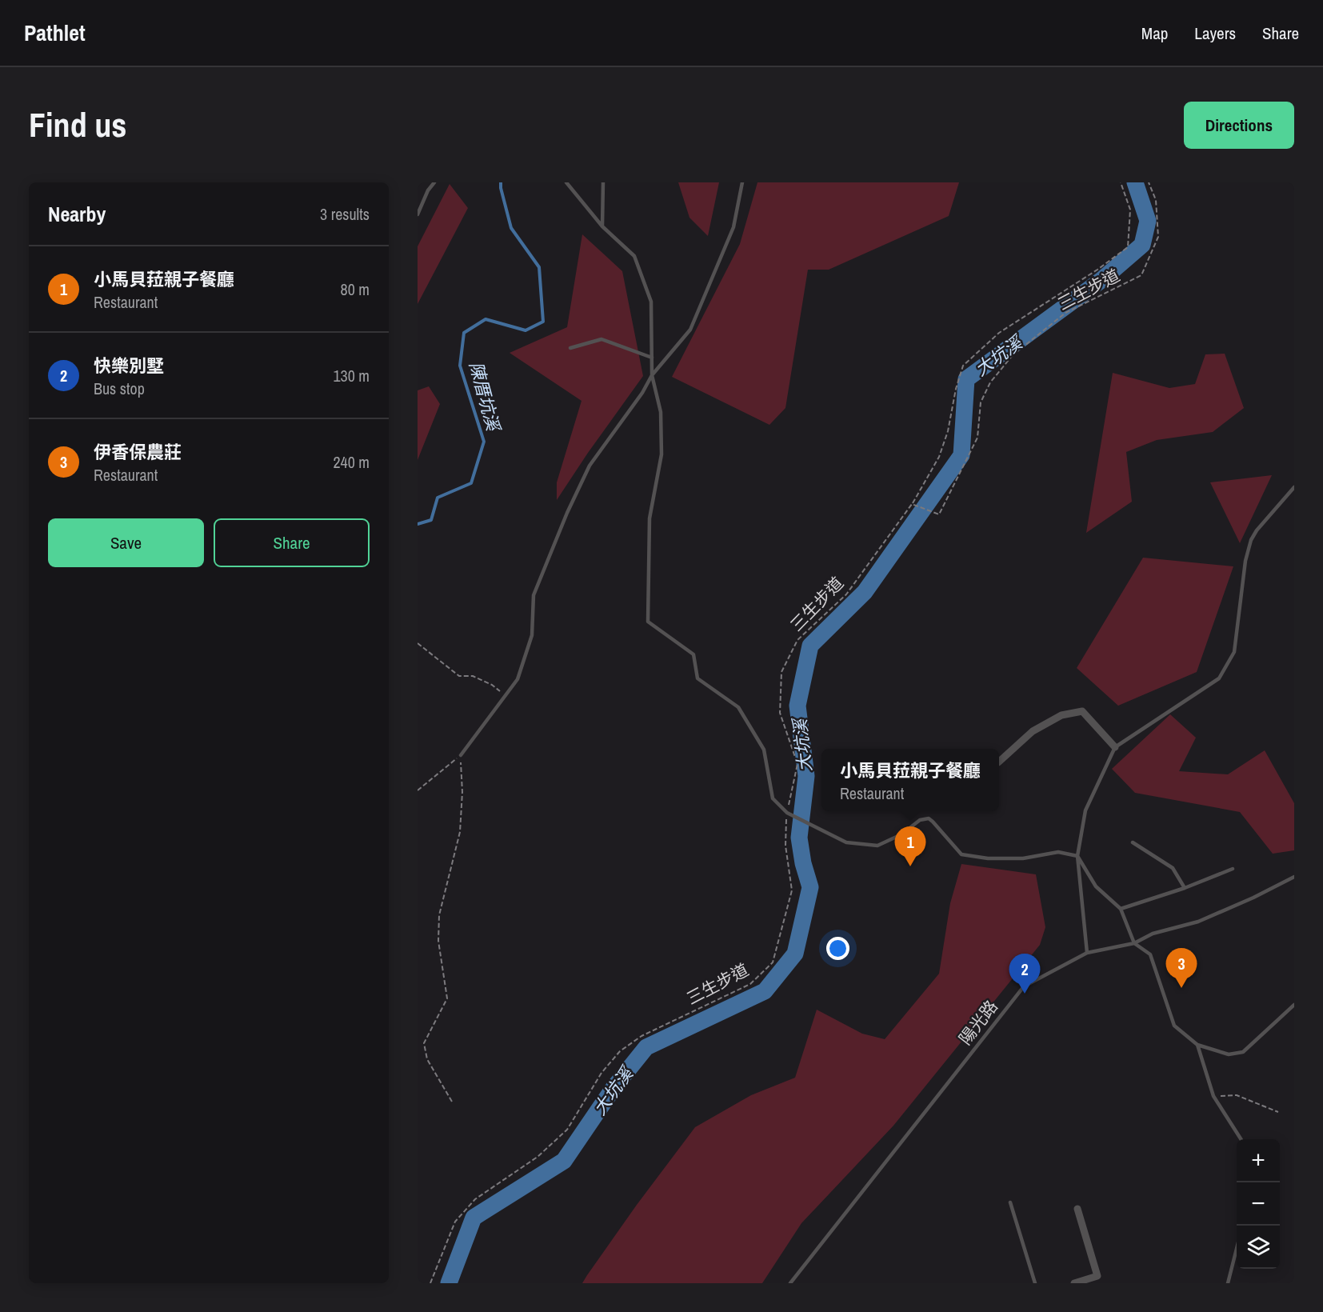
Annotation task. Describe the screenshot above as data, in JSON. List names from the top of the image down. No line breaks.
{"streets":{"lane":["陽光路"],"path":["三生步道"]},"water":["大坑溪","陳厝坑溪"],"page":{"header":"Pathlet","nav":["Map","Layers","Share"],"buttons":["Directions",["Save","Share"]],"title":"Find us","heading":["Nearby","3 results"],"list":[{"mark":"1","name":"小馬貝菈親子餐廳","note":"Restaurant","value":"80 m"},{"mark":"2","name":"快樂別墅","note":"Bus stop","value":"130 m"},{"mark":"3","name":"伊香保農莊","note":"Restaurant","value":"240 m"}],"popup":["小馬貝菈親子餐廳","Restaurant"],"pins":["1","3","2"],"map_buttons":["+","−"]}}
